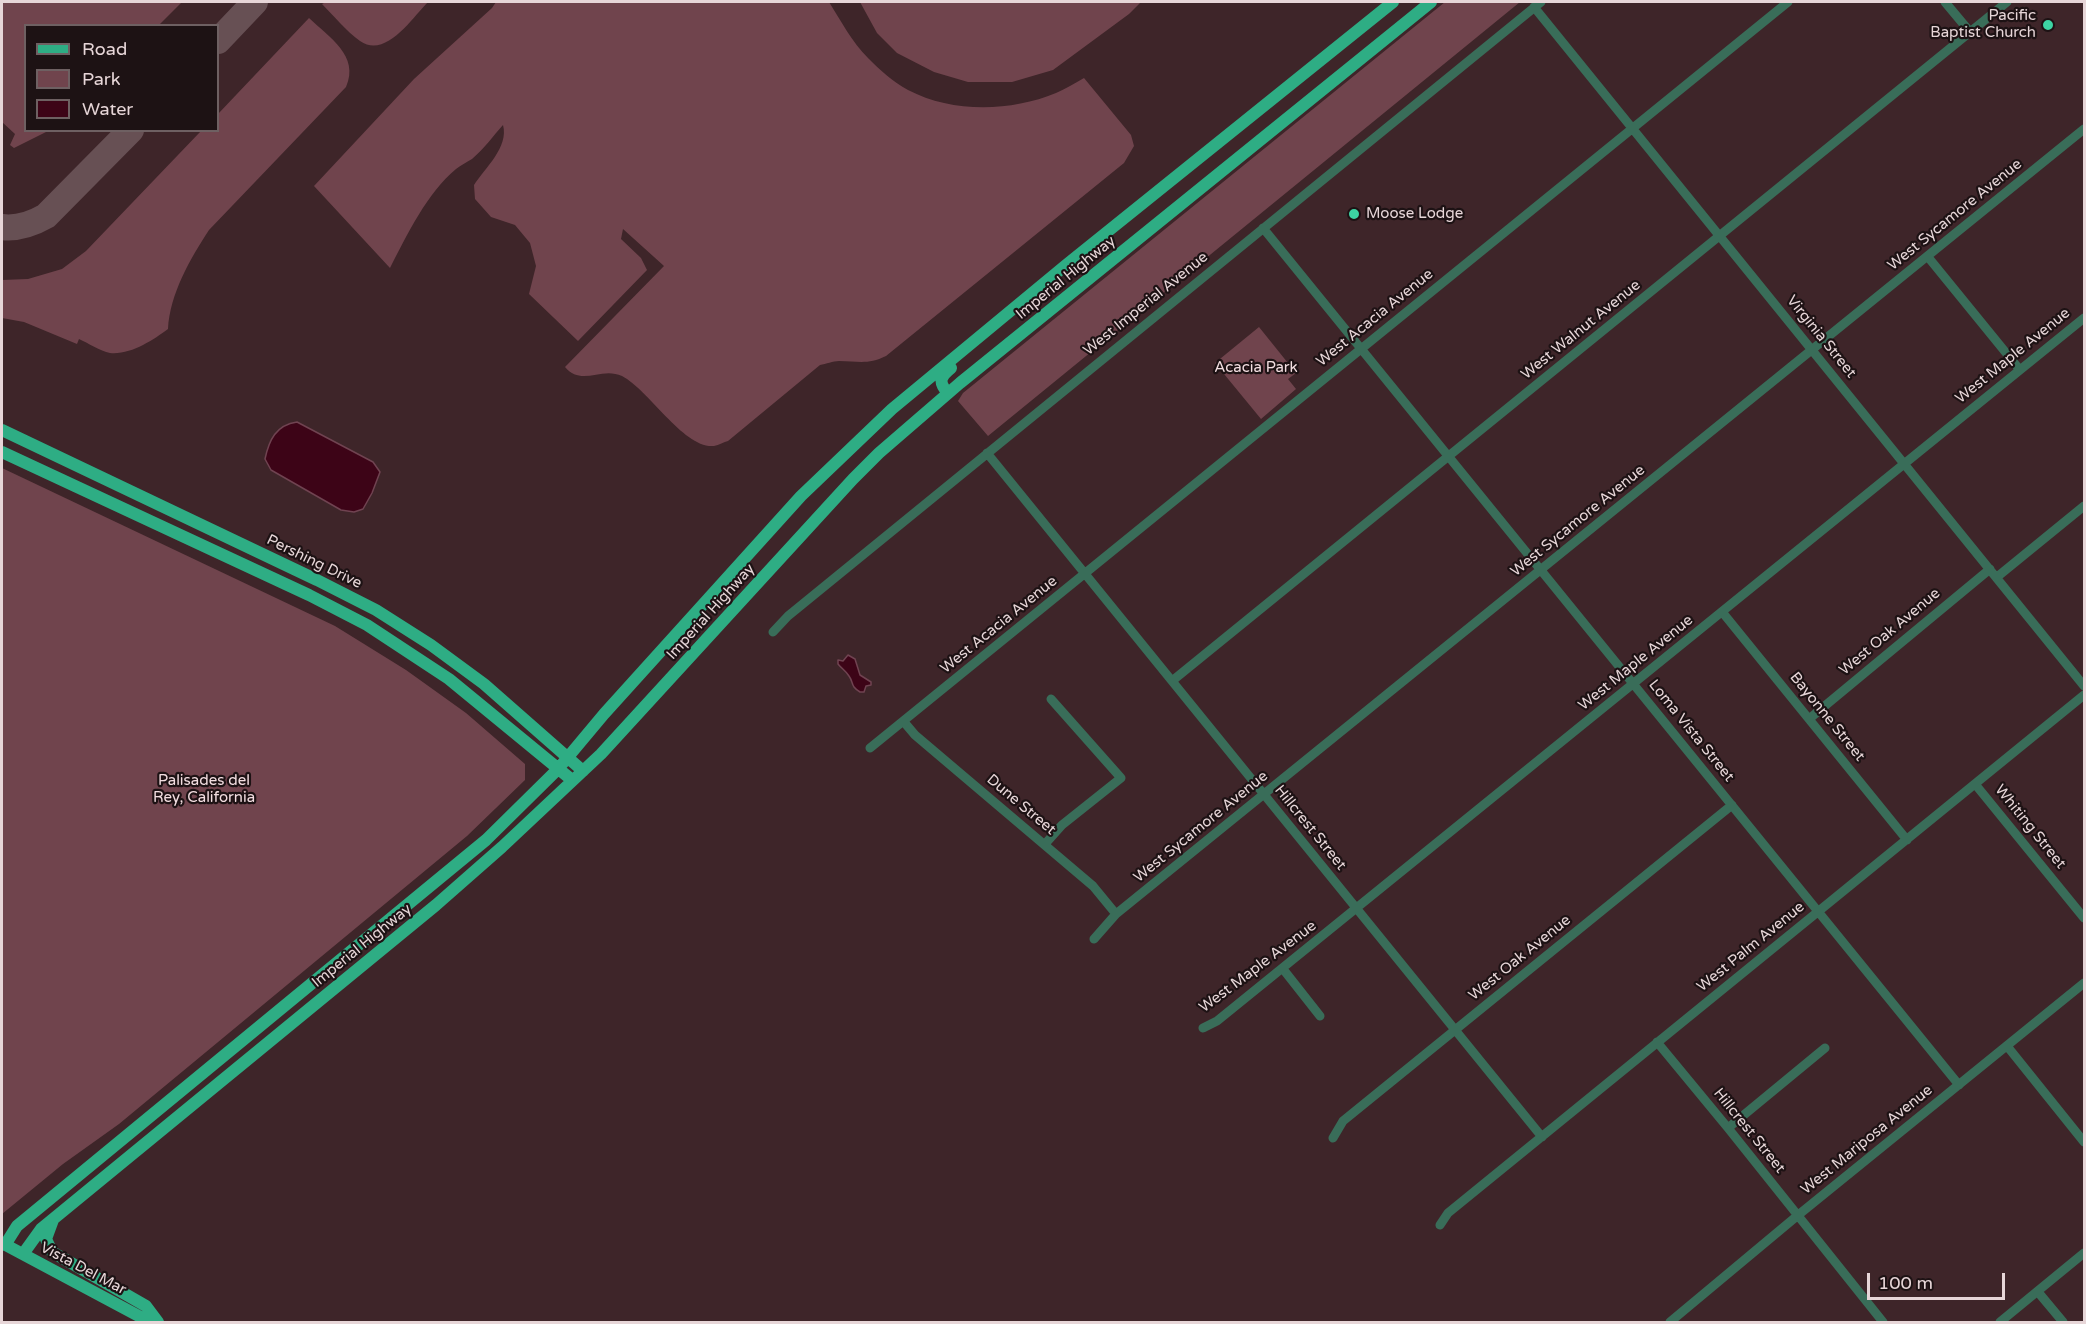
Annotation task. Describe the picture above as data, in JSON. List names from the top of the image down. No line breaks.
{"streets":{"main road":["Imperial Highway","Pershing Drive","Vista Del Mar"],"street":["West Sycamore Avenue","West Imperial Avenue","West Acacia Avenue","West Walnut Avenue","Virginia Street","West Maple Avenue","West Oak Avenue","Bayonne Street","Loma Vista Street","Dune Street","Whiting Street","Hillcrest Street","West Palm Avenue","West Mariposa Avenue"]},"crossings":[["West Sycamore Avenue","Virginia Street"],["West Sycamore Avenue","Loma Vista Street"],["West Sycamore Avenue","Dune Street"],["West Sycamore Avenue","Hillcrest Street"],["Imperial Highway","Pershing Drive"],["Imperial Highway","Vista Del Mar"],["West Imperial Avenue","Virginia Street"],["West Imperial Avenue","Loma Vista Street"],["West Imperial Avenue","Hillcrest Street"],["West Acacia Avenue","Virginia Street"],["West Acacia Avenue","Loma Vista Street"],["West Acacia Avenue","Dune Street"],["West Acacia Avenue","Hillcrest Street"],["West Walnut Avenue","Virginia Street"],["West Walnut Avenue","Loma Vista Street"],["West Walnut Avenue","Hillcrest Street"],["Virginia Street","West Maple Avenue"],["Virginia Street","West Oak Avenue"],["West Maple Avenue","Bayonne Street"],["West Maple Avenue","Loma Vista Street"],["West Maple Avenue","Hillcrest Street"],["West Oak Avenue","Bayonne Street"],["West Oak Avenue","Loma Vista Street"],["West Oak Avenue","Hillcrest Street"],["Bayonne Street","West Palm Avenue"],["Loma Vista Street","West Palm Avenue"],["Loma Vista Street","West Mariposa Avenue"],["Whiting Street","West Palm Avenue"],["Hillcrest Street","West Palm Avenue"],["Hillcrest Street","West Mariposa Avenue"]],"parks":["Acacia Park","Palisades del Rey, California"],"places":["Pacific Baptist Church","Moose Lodge"],"legend":["Road","Park","Water"],"scale_bar":"100 m"}
